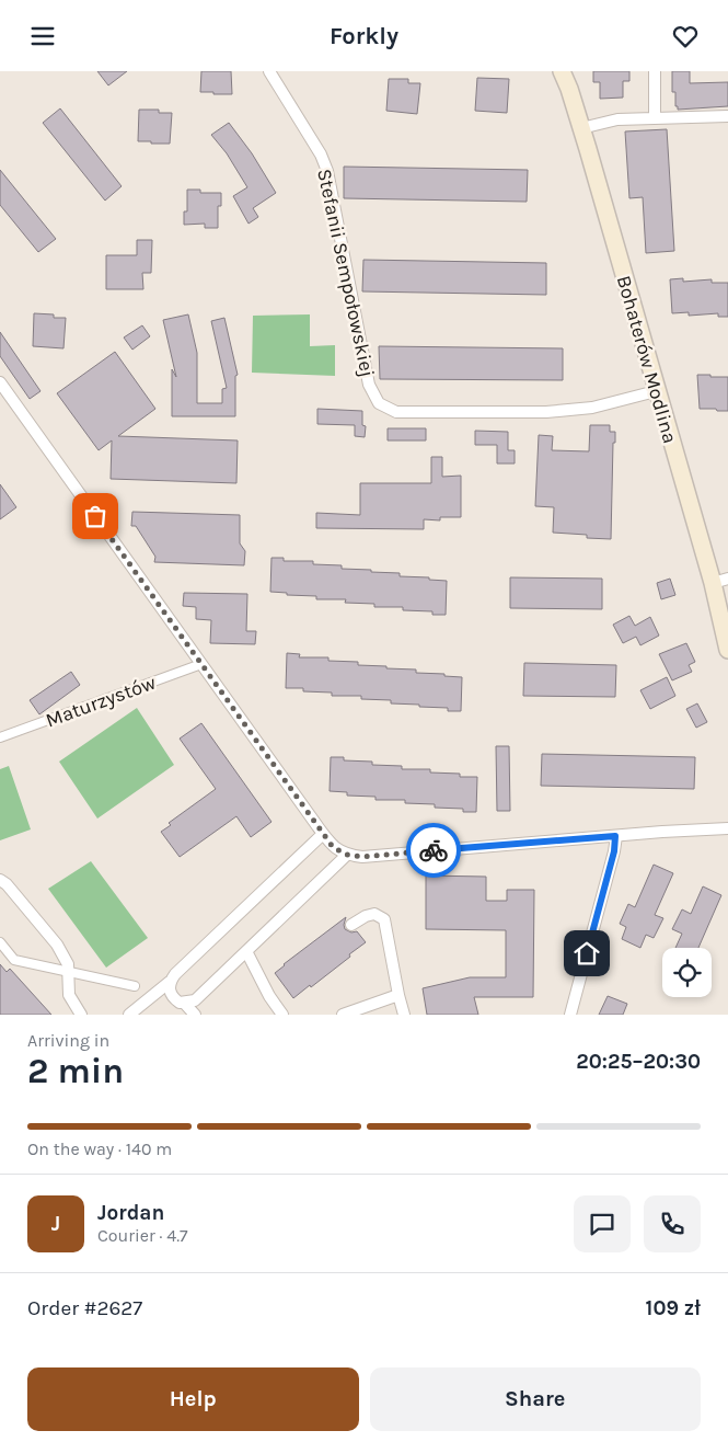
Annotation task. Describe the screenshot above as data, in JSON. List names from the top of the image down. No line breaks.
{"streets":{"main road":["Bohaterów Modlina"],"street":["Stefanii Sempołowskiej","Maturzystów"]},"crossings":[["Stefanii Sempołowskiej","Bohaterów Modlina"]],"page":{"header":"Forkly","heading":["2 min","Arriving in","20:25–20:30"],"panel":["Jordan","Courier · 4.7","Order #2627","109 zł"],"bar":"On the way · 140 m","round":"J","buttons":["Help","Share"]}}
